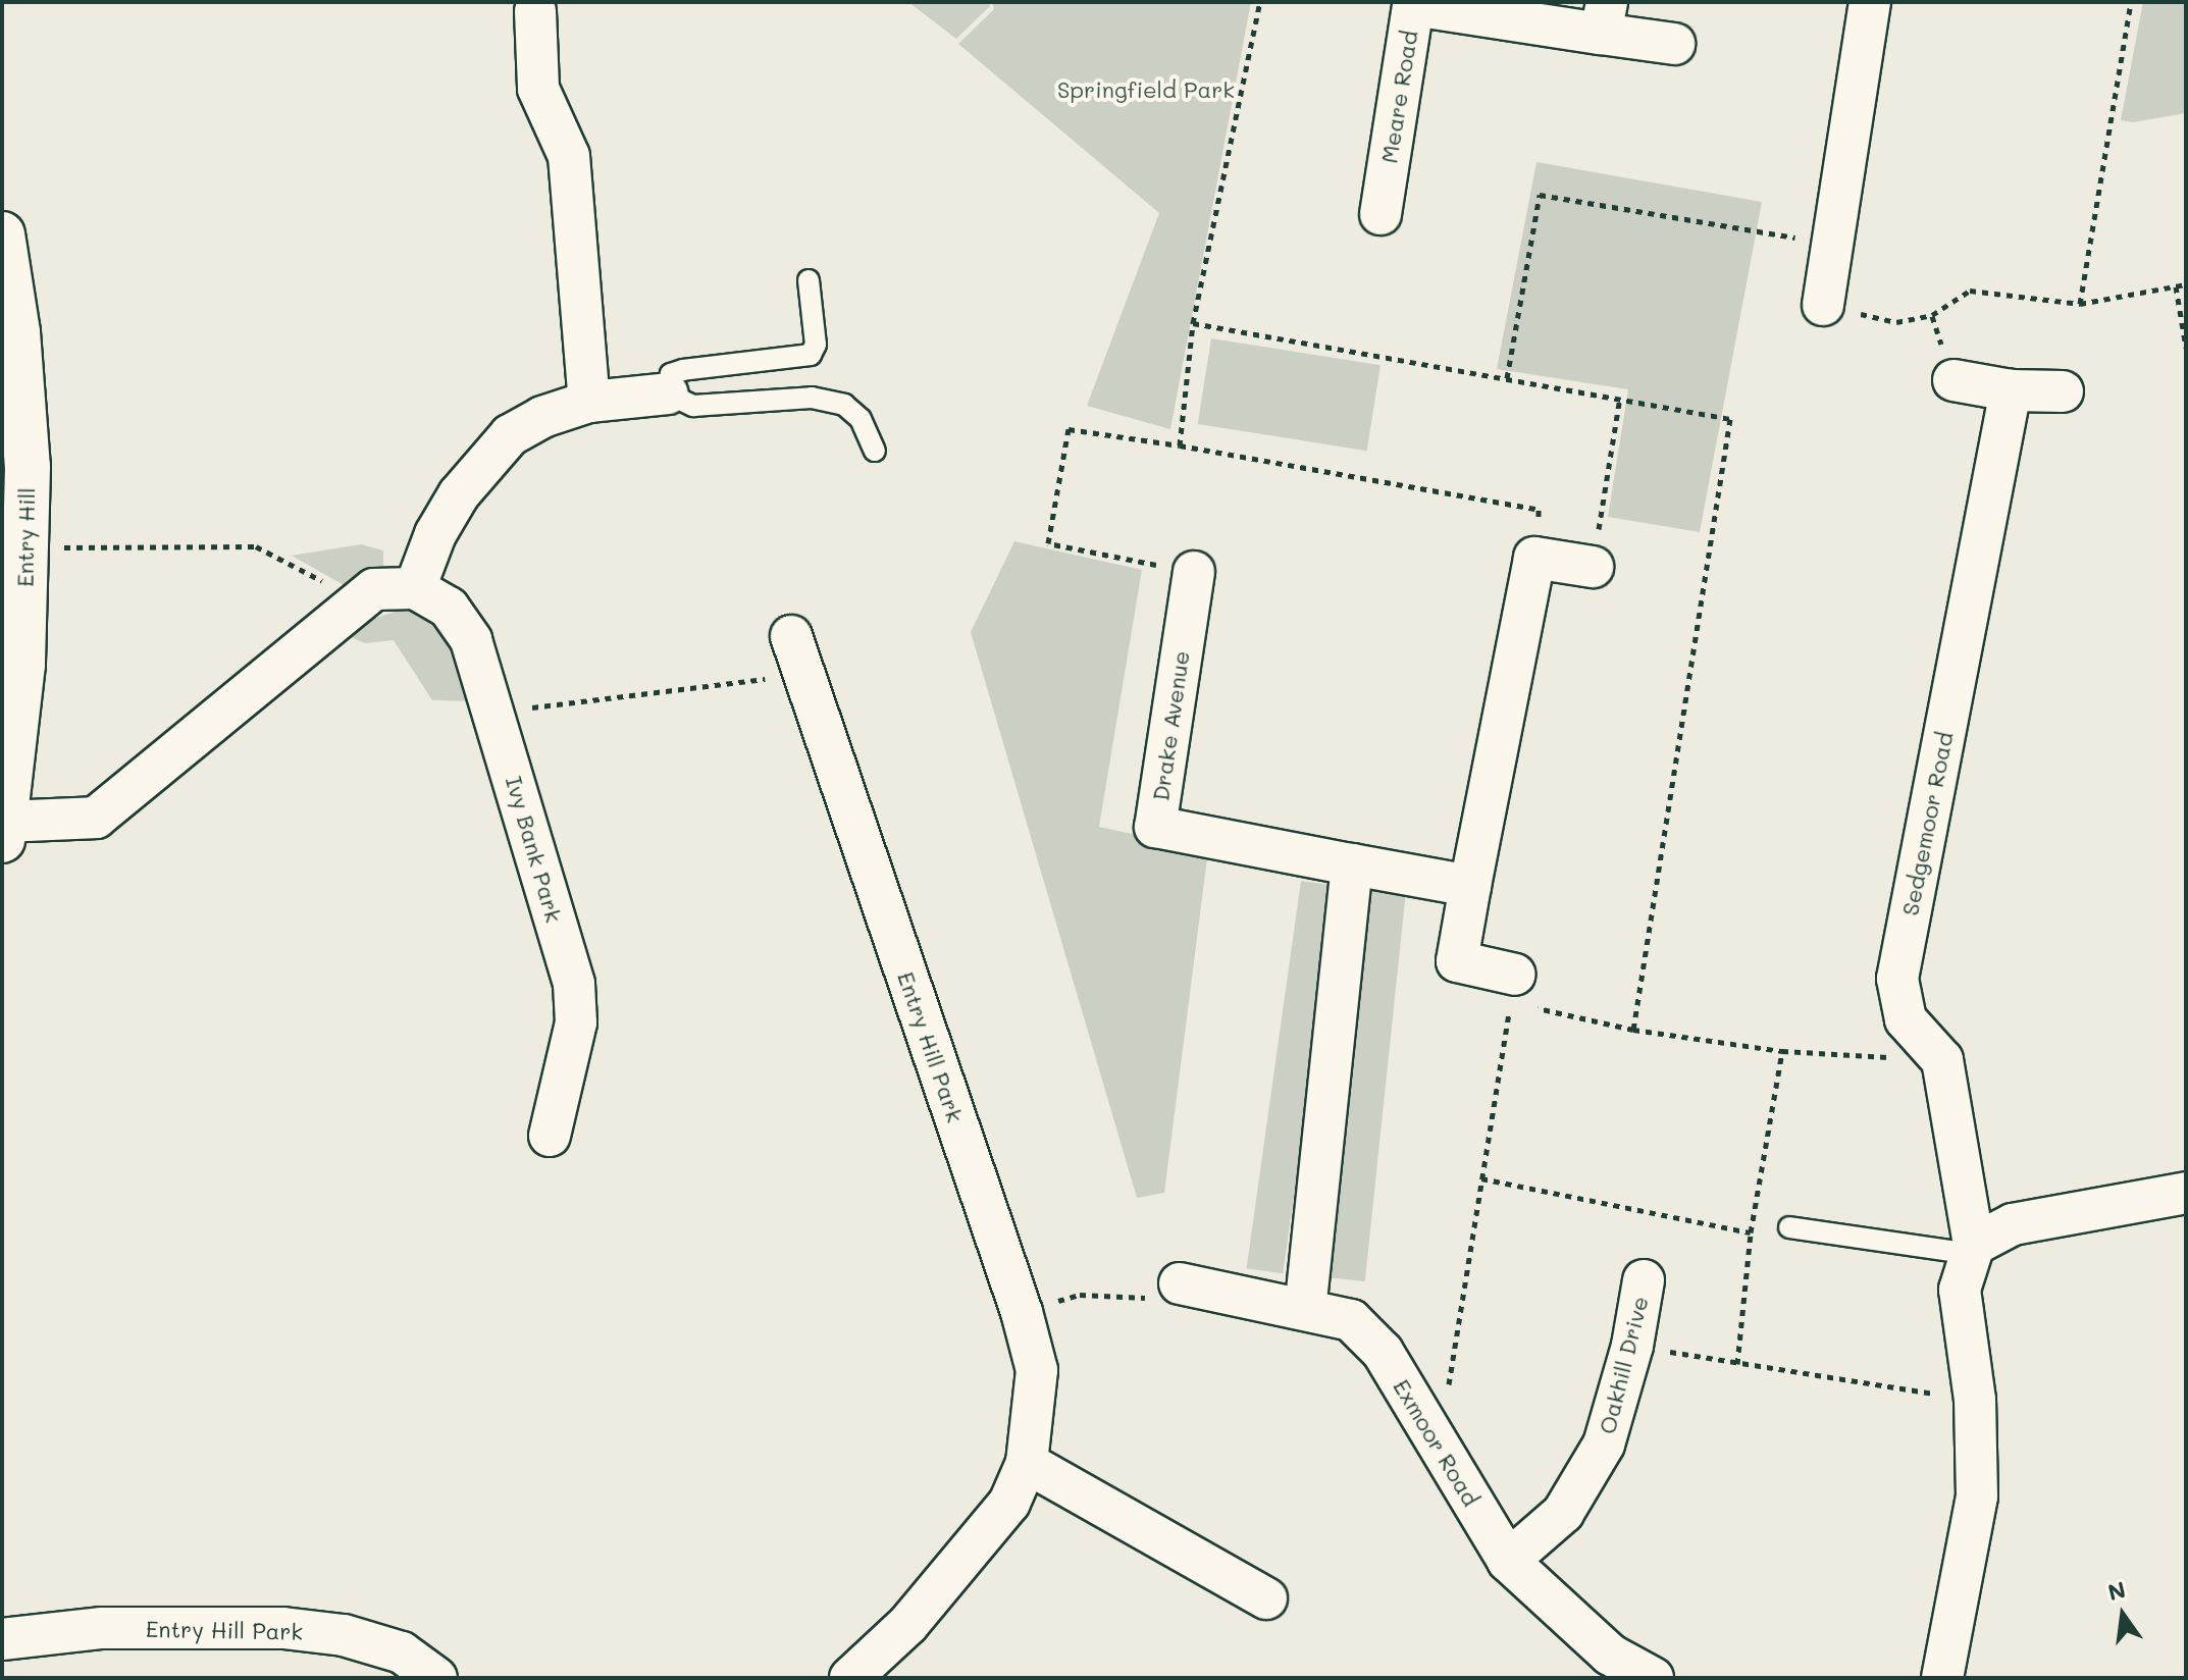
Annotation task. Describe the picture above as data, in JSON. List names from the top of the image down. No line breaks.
{"streets":{"street":["Meare Road","Entry Hill","Drake Avenue","Sedgemoor Road","Ivy Bank Park","Entry Hill Park","Oakhill Drive","Exmoor Road"]},"crossings":[["Oakhill Drive","Exmoor Road"]],"parks":["Springfield Park"],"north":"top"}
